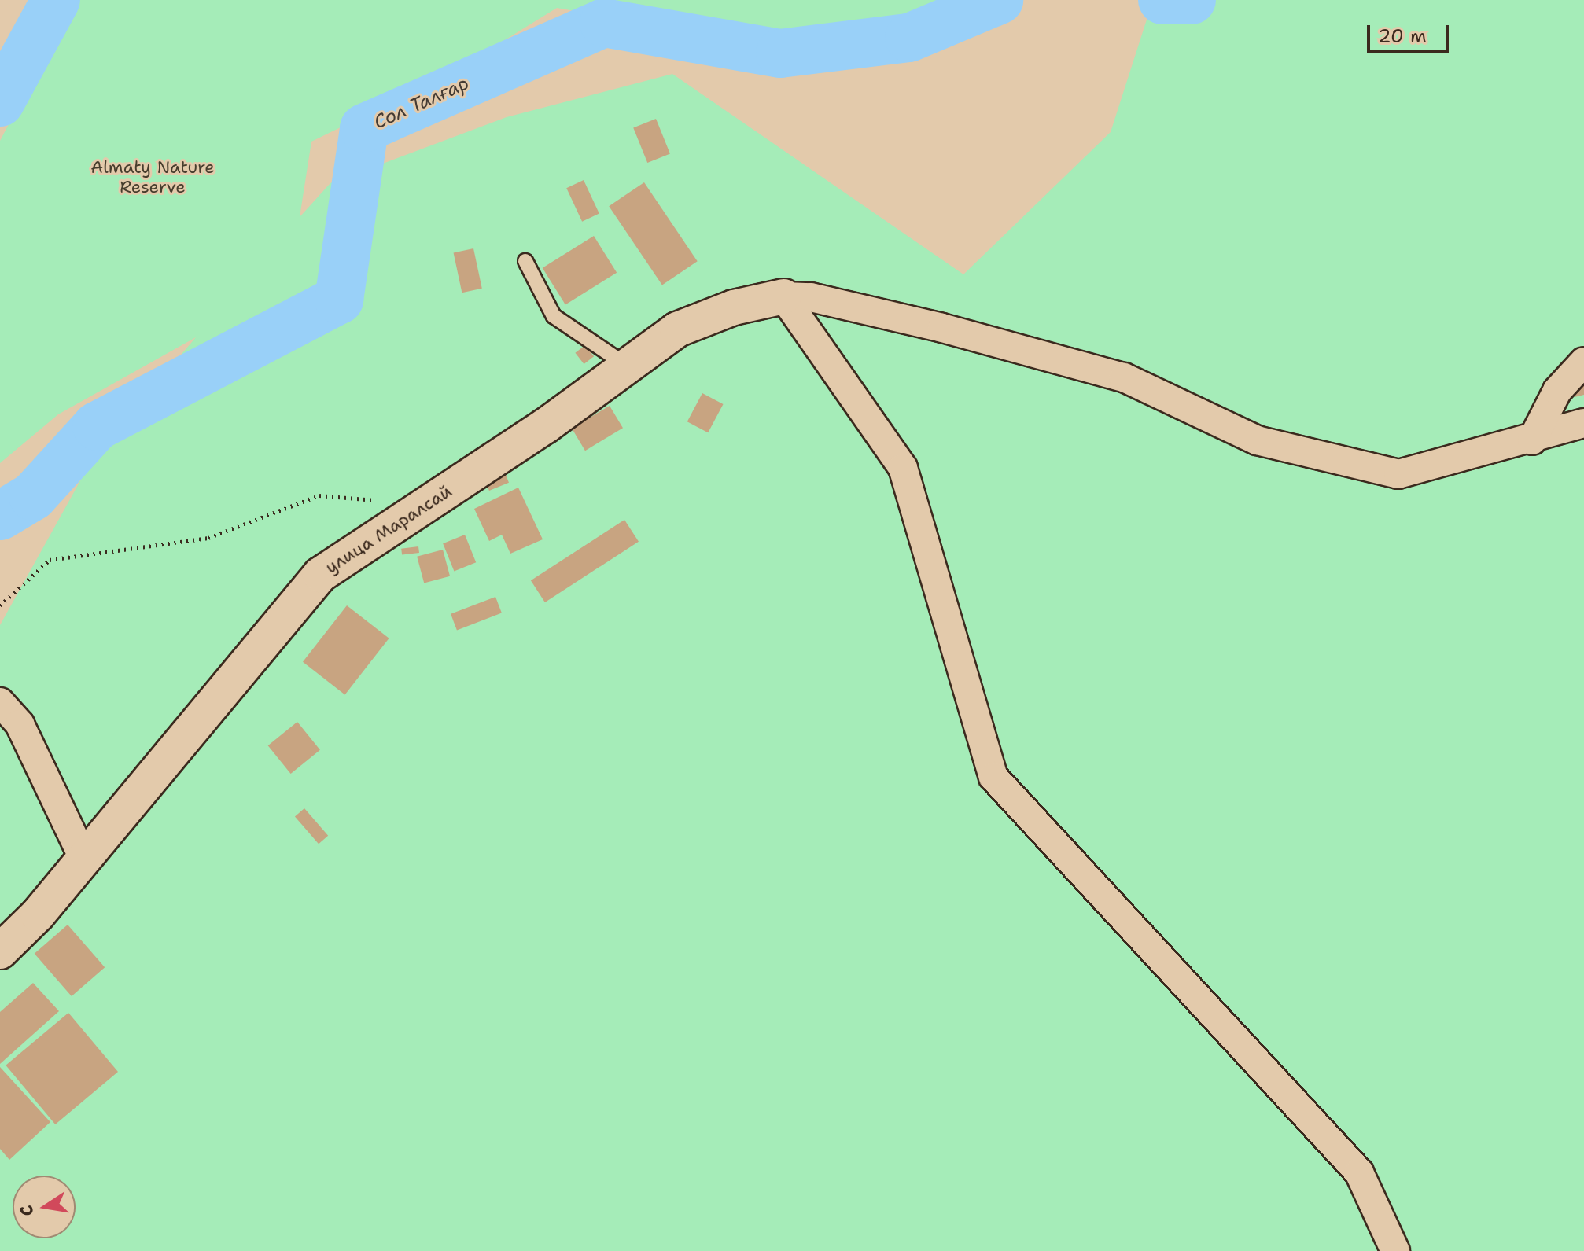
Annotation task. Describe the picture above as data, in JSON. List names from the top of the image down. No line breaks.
{"streets":{"street":["улица Маралсай"]},"water":["Сол Талғар"],"parks":["Almaty Nature Reserve"],"scale_bar":"20 m","north":"left"}
